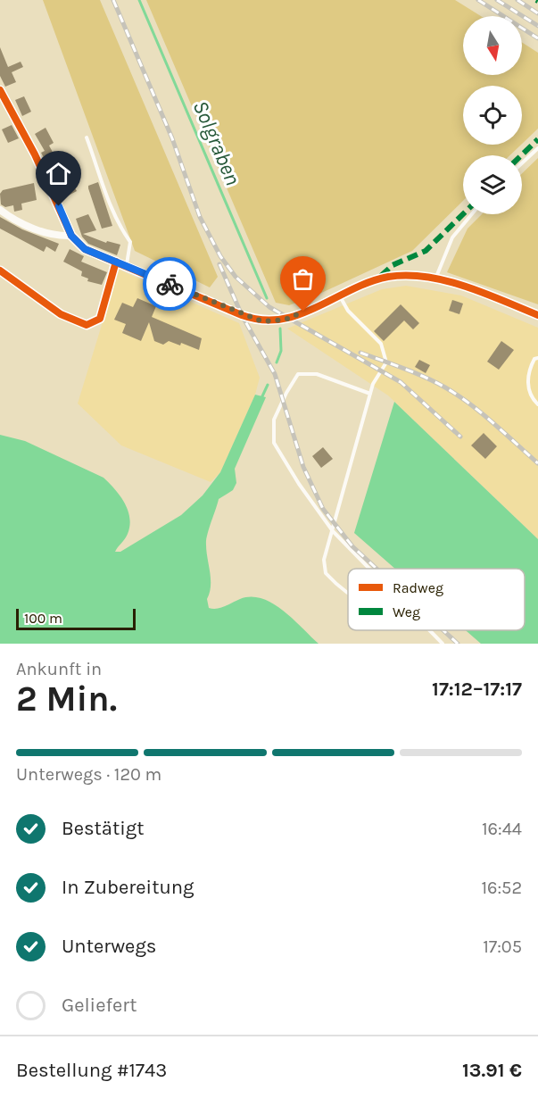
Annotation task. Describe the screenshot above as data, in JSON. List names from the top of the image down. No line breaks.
{"water":["Solgraben"],"legend":["Radweg","Weg"],"scale_bar":"100 m","north":"bottom","page":{"scale":"100 m","heading":["2 Min.","Ankunft in","17:12–17:17"],"panel":["Bestellung #1743","13.91 €"],"bar":"Unterwegs · 120 m","list":[["Bestätigt","16:44"],["In Zubereitung","16:52"],["Unterwegs","17:05"],"Geliefert"]}}
